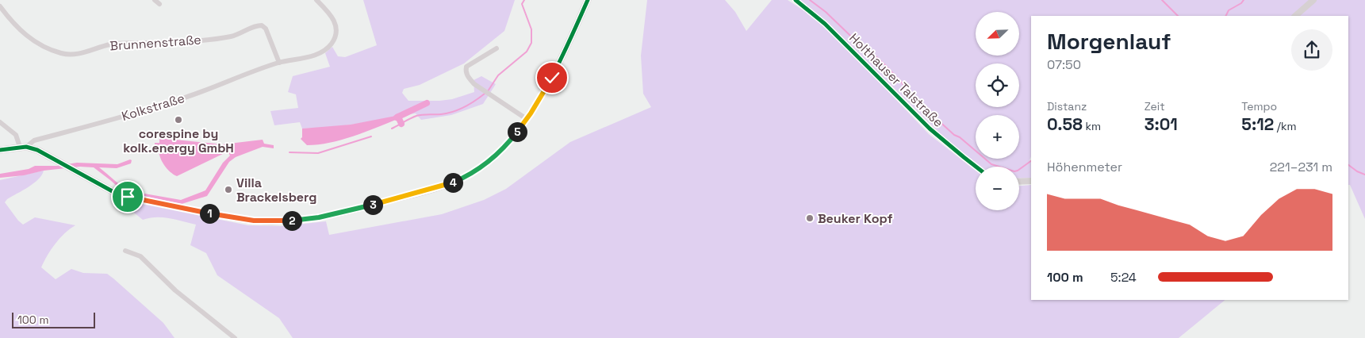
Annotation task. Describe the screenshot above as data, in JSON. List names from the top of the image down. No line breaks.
{"streets":{"street":["Brunnenstraße","Holthauser Talstraße","Kolkstraße"]},"crossings":[["Brunnenstraße","Kolkstraße"]],"places":["corespine by kolk.energy GmbH","Villa Brackelsberg","Beuker Kopf"],"scale_bar":"100 m","north":"bottom left","page":{"map_buttons":["+","−"],"heading":["Morgenlauf","07:50"],"stats":[["Distanz","0.58 km"],["Zeit","3:01"],["Tempo","5:12 /km"]],"pins":["5","4","3","1","2"],"chart":["Höhenmeter","221–231 m"],"list":[{"name":"100 m","note":"5:24"}],"scale":"100 m"}}
